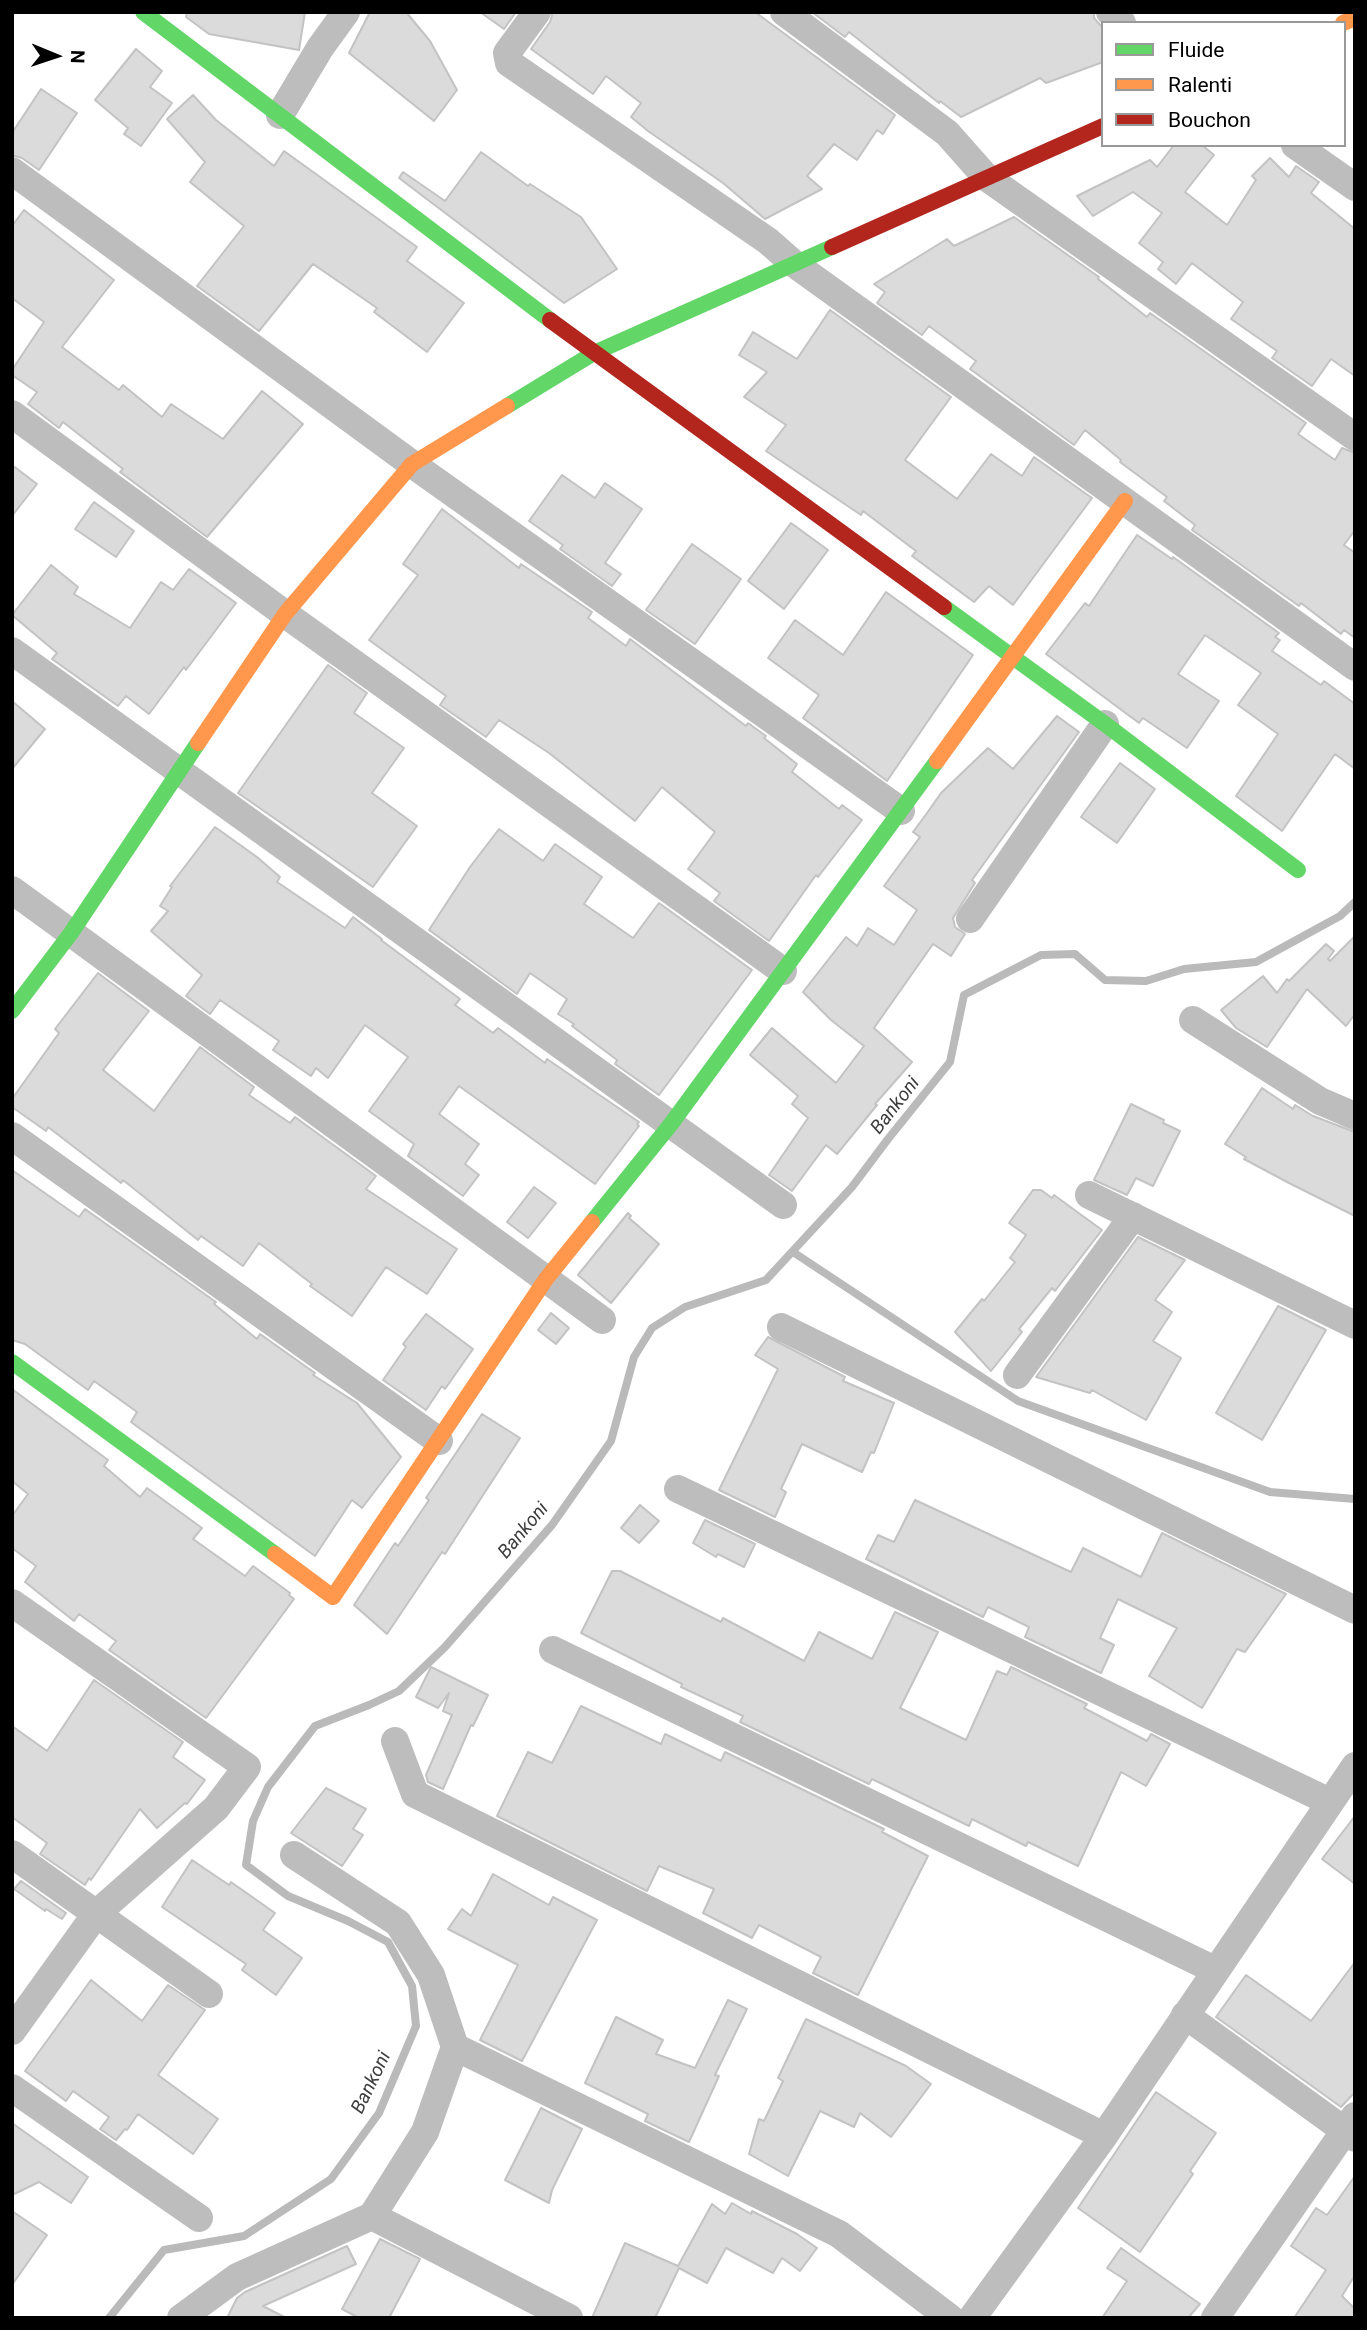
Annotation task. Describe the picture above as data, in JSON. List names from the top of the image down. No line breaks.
{"water":["Bankoni"],"legend":["Fluide","Ralenti","Bouchon"],"north":"right"}
